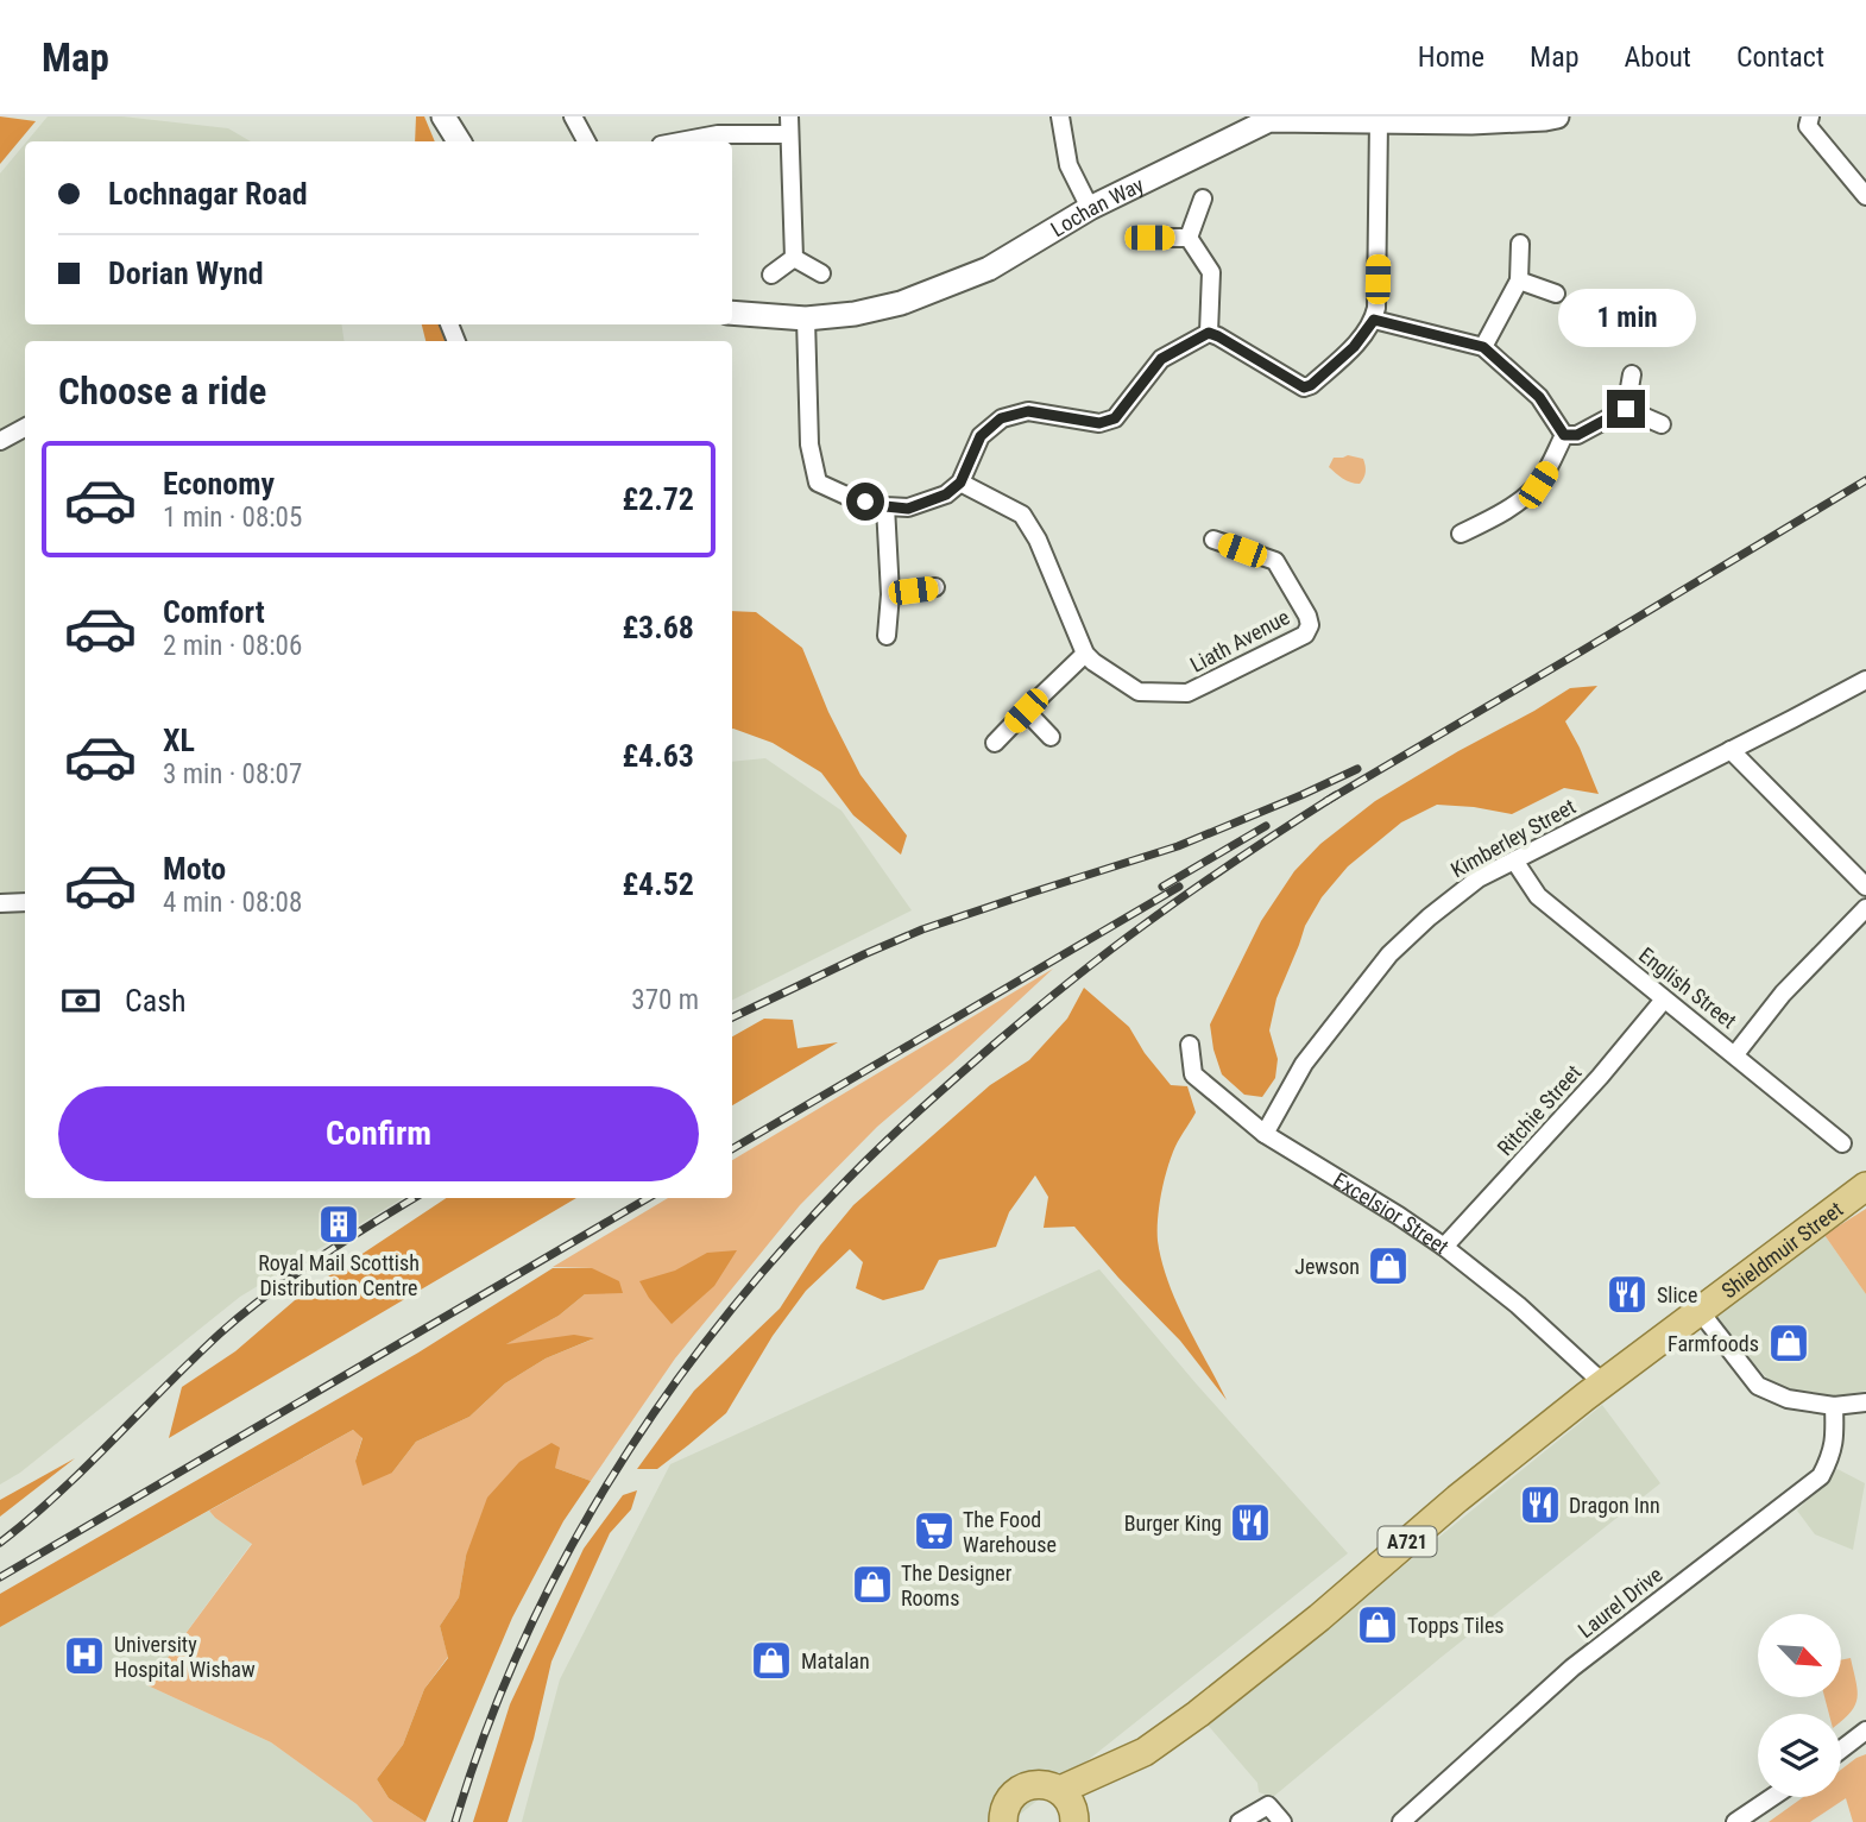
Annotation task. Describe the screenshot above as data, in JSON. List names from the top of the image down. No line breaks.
{"streets":{"main road":["Shieldmuir Street","A721"],"street":["Lochan Way","Liath Avenue","Kimberley Street","English Street","Ritchie Street","Excelsior Street","Laurel Drive"]},"crossings":[["Kimberley Street","English Street"],["Kimberley Street","Excelsior Street"],["English Street","Ritchie Street"],["Ritchie Street","Excelsior Street"],["Excelsior Street","A721"],["Shieldmuir Street","A721"]],"places":{"building":["Royal Mail Scottish Distribution Centre"],"shop":["Jewson","Farmfoods","The Designer Rooms","Topps Tiles","Matalan"],"restaurant":["Slice","Dragon Inn","Burger King"],"supermarket":["The Food Warehouse"],"hospital":["University Hospital Wishaw"]},"north":"bottom right","page":{"header":"Map","nav":["Home","Map","About","Contact"],"banner":["Lochnagar Road","Dorian Wynd"],"bubble":"1 min","heading":"Choose a ride","list":[{"name":"Economy","note":"1 min · 08:05","value":"£2.72"},{"name":"Comfort","note":"2 min · 08:06","value":"£3.68"},{"name":"XL","note":"3 min · 08:07","value":"£4.63"},{"name":"Moto","note":"4 min · 08:08","value":"£4.52"}],"pay":["Cash","370 m"],"buttons":"Confirm"}}
